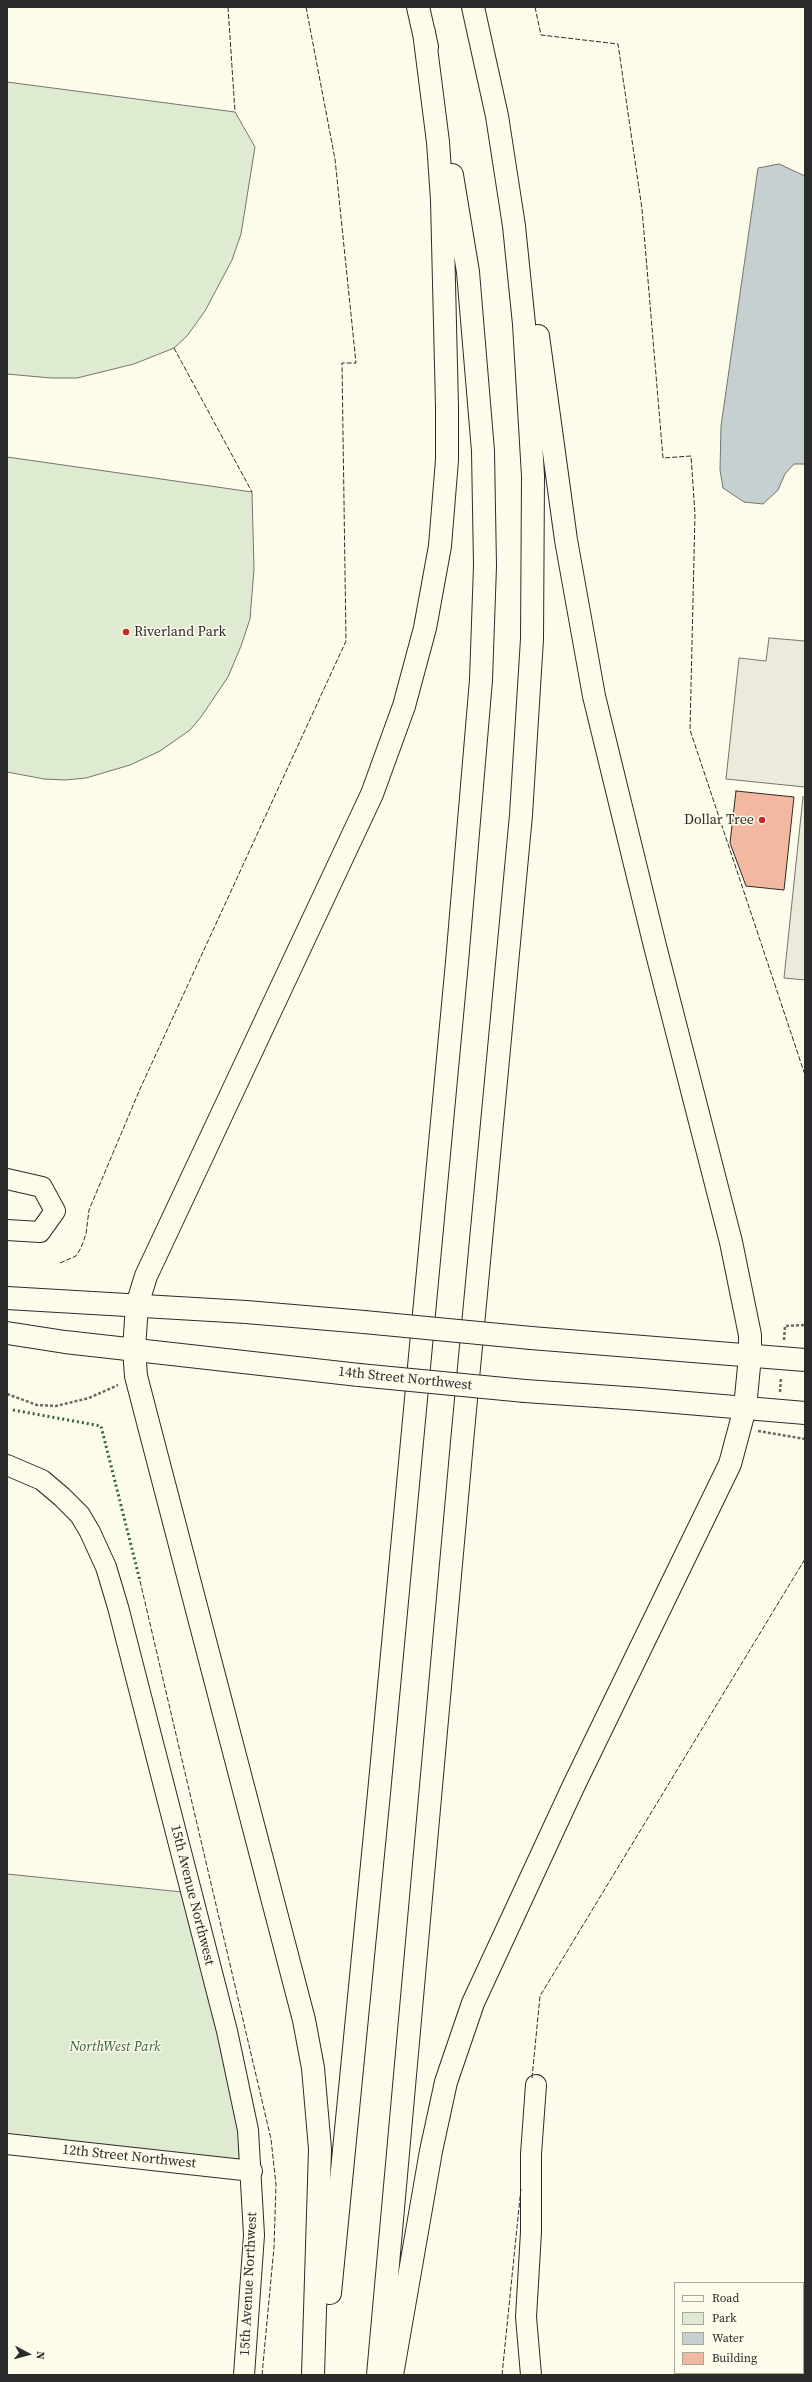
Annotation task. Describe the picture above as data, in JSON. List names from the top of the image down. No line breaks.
{"streets":{"main road":["14th Street Northwest"],"street":["15th Avenue Northwest","12th Street Northwest"]},"crossings":[["15th Avenue Northwest","12th Street Northwest"]],"parks":["NorthWest Park"],"places":["Riverland Park","Dollar Tree"],"legend":["Road","Park","Water","Building"],"north":"right"}
